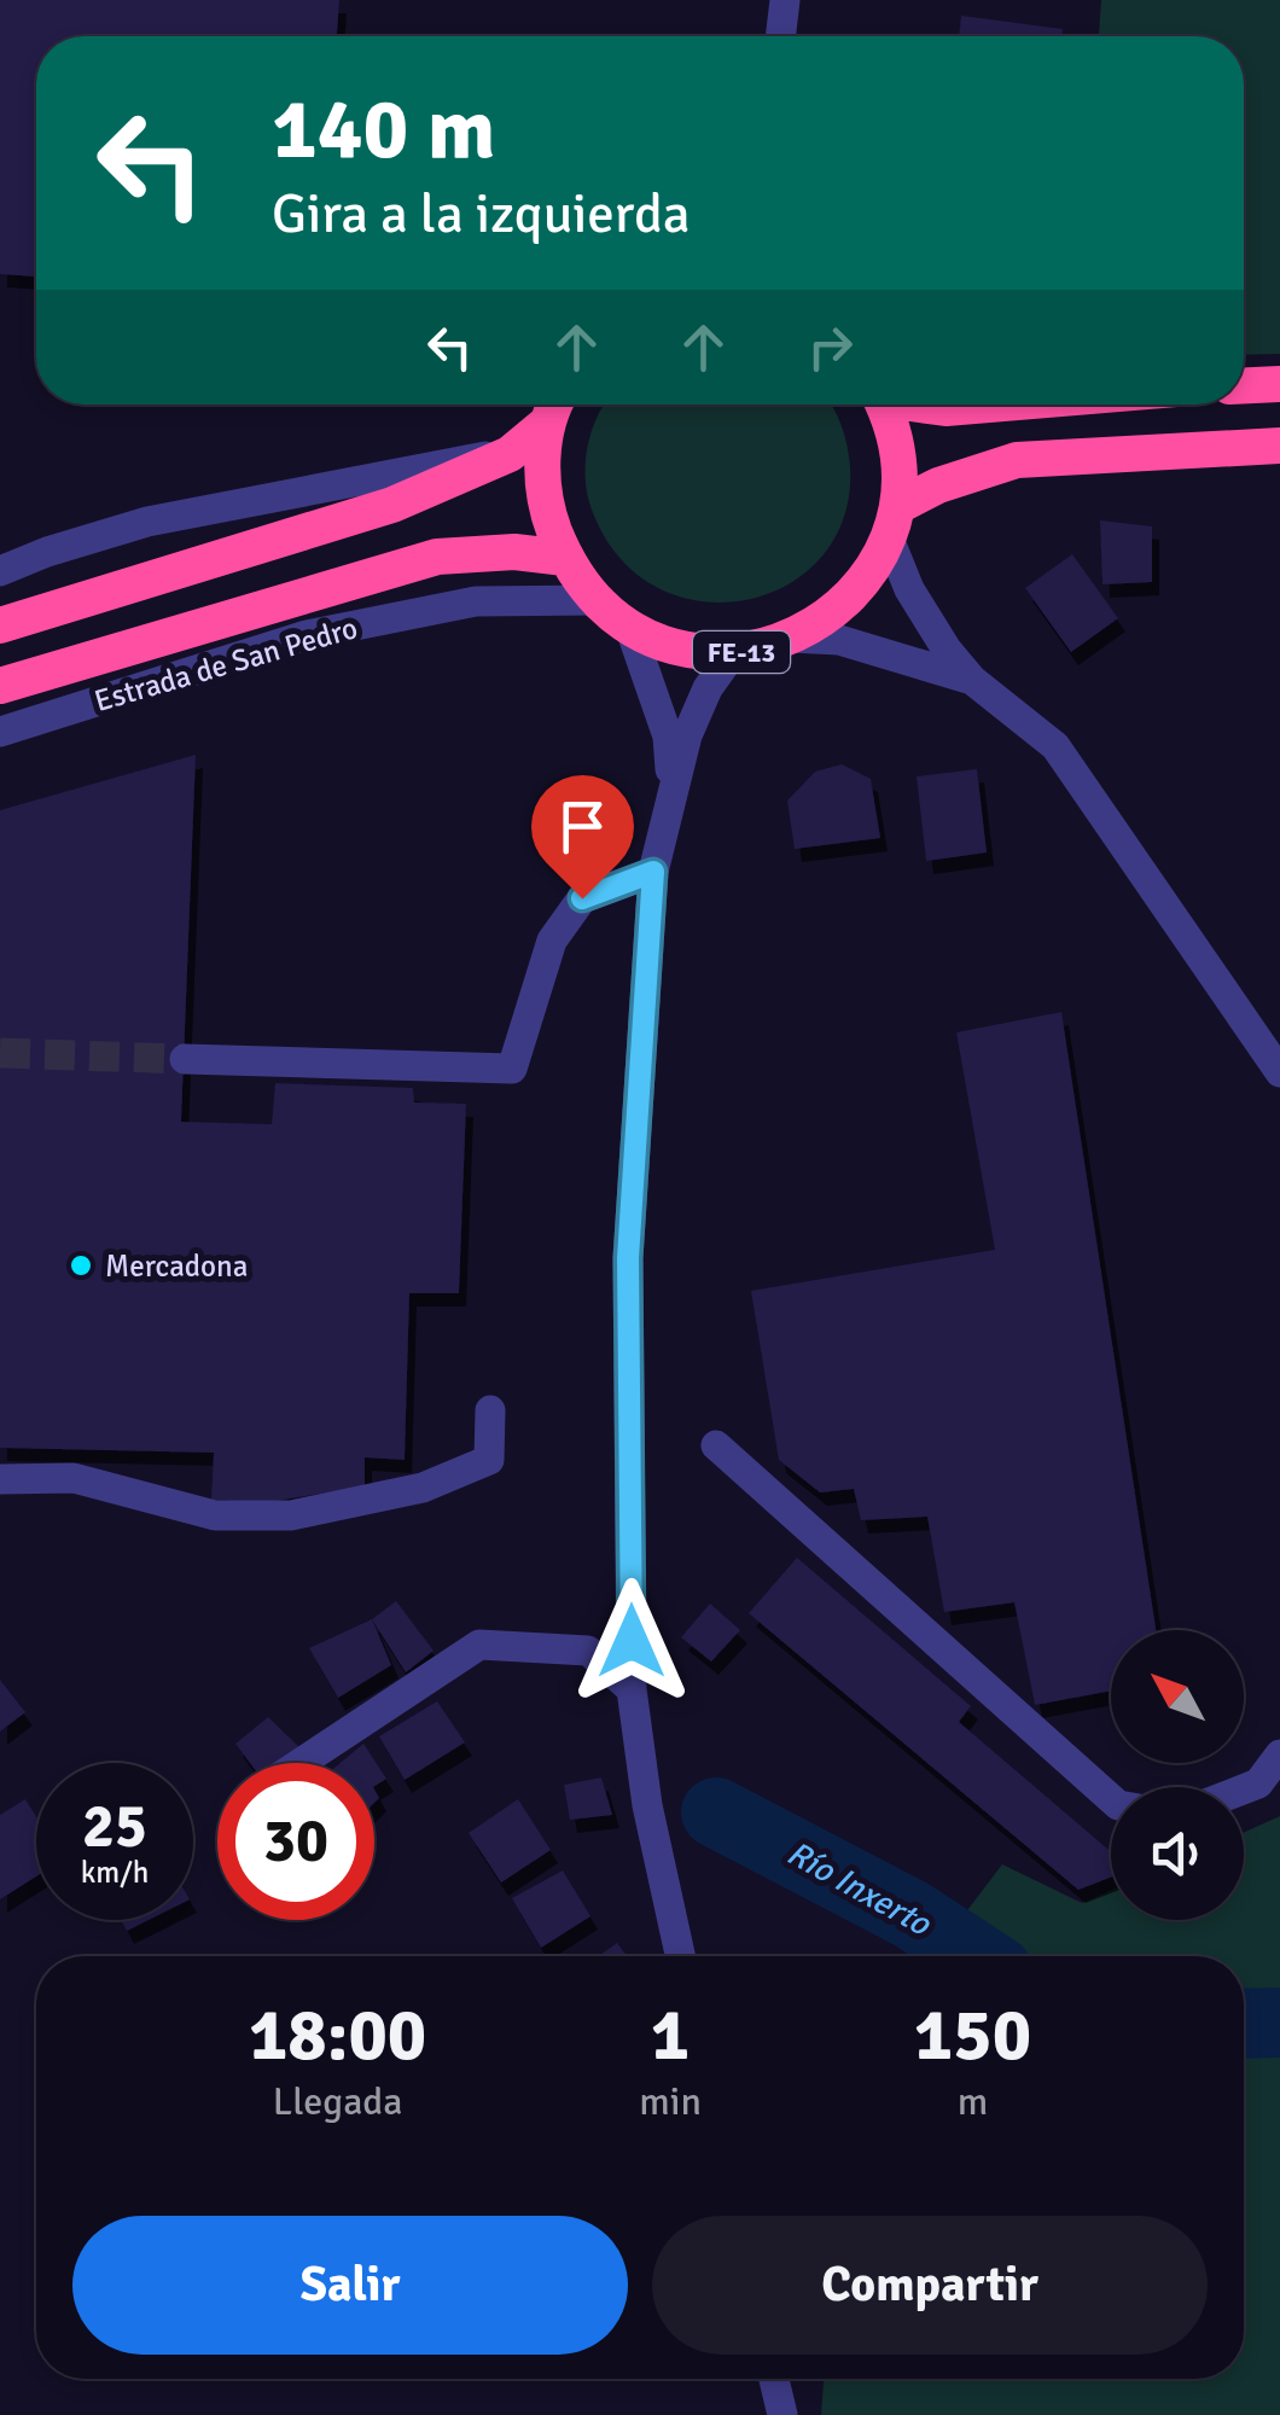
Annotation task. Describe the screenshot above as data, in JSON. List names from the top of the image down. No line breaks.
{"streets":{"highway":["FE-13"],"street":["Estrada de San Pedro"]},"crossings":[["FE-13","Estrada de San Pedro"]],"water":["Río Inxerto"],"places":["Mercadona"],"north":"top left","page":{"turn":["140 m","Gira a la izquierda"],"speed":"25 km/h","limit":"30","eta":["18:00","Llegada","1","min","150","m"],"buttons":["Salir","Compartir"]}}
